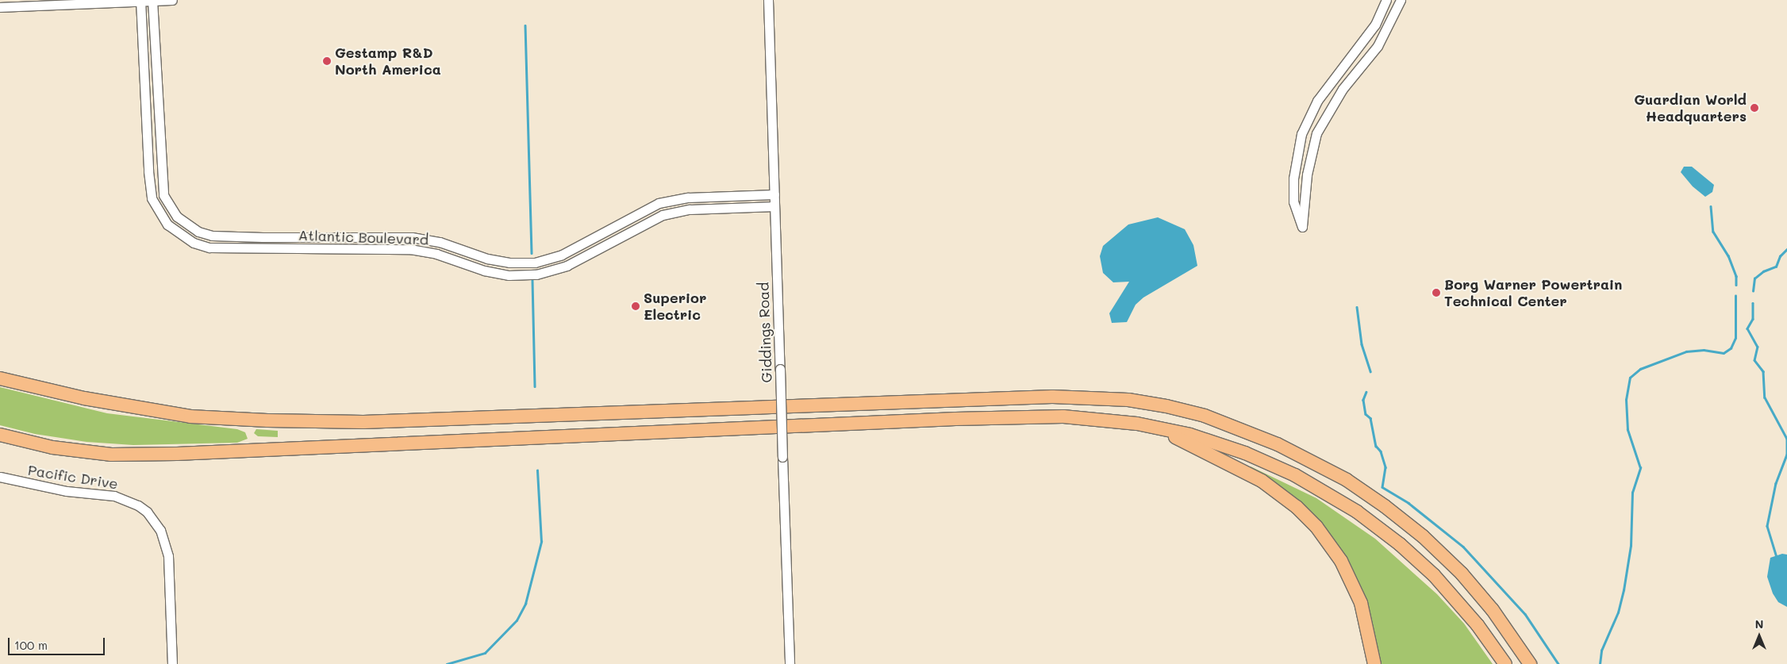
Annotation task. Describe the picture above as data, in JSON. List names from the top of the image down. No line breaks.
{"streets":{"street":["Atlantic Boulevard","Giddings Road","Pacific Drive"]},"crossings":[["Atlantic Boulevard","Giddings Road"]],"places":["Gestamp R&D North America","Guardian World Headquarters","Borg Warner Powertrain Technical Center","Superior Electric"],"scale_bar":"100 m","north":"top"}
